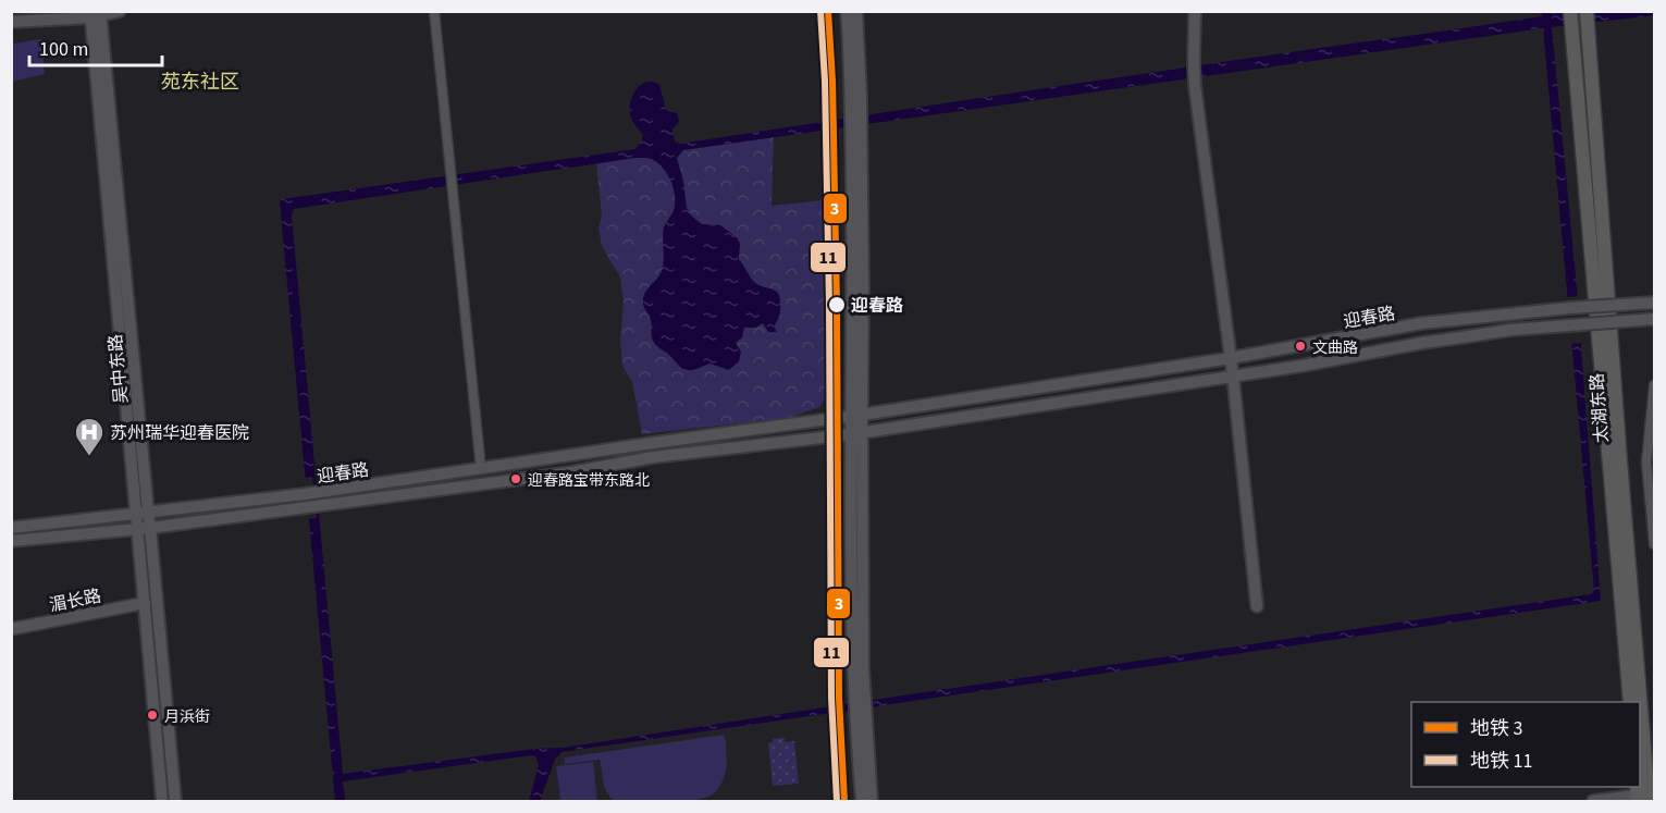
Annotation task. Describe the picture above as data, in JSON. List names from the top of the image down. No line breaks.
{"streets":{"main road":["迎春路","吴中东路","太湖东路"],"street":["湄长路"]},"crossings":[["迎春路","吴中东路"],["吴中东路","湄长路"]],"districts":["苑东社区"],"places":{"other":["迎春路","文曲路","迎春路宝带东路北","月浜街"],"hospital":["苏州瑞华迎春医院"]},"lines":["metro line 3","metro line 11"],"legend":["地铁 3","地铁 11"],"scale_bar":"100 m"}
